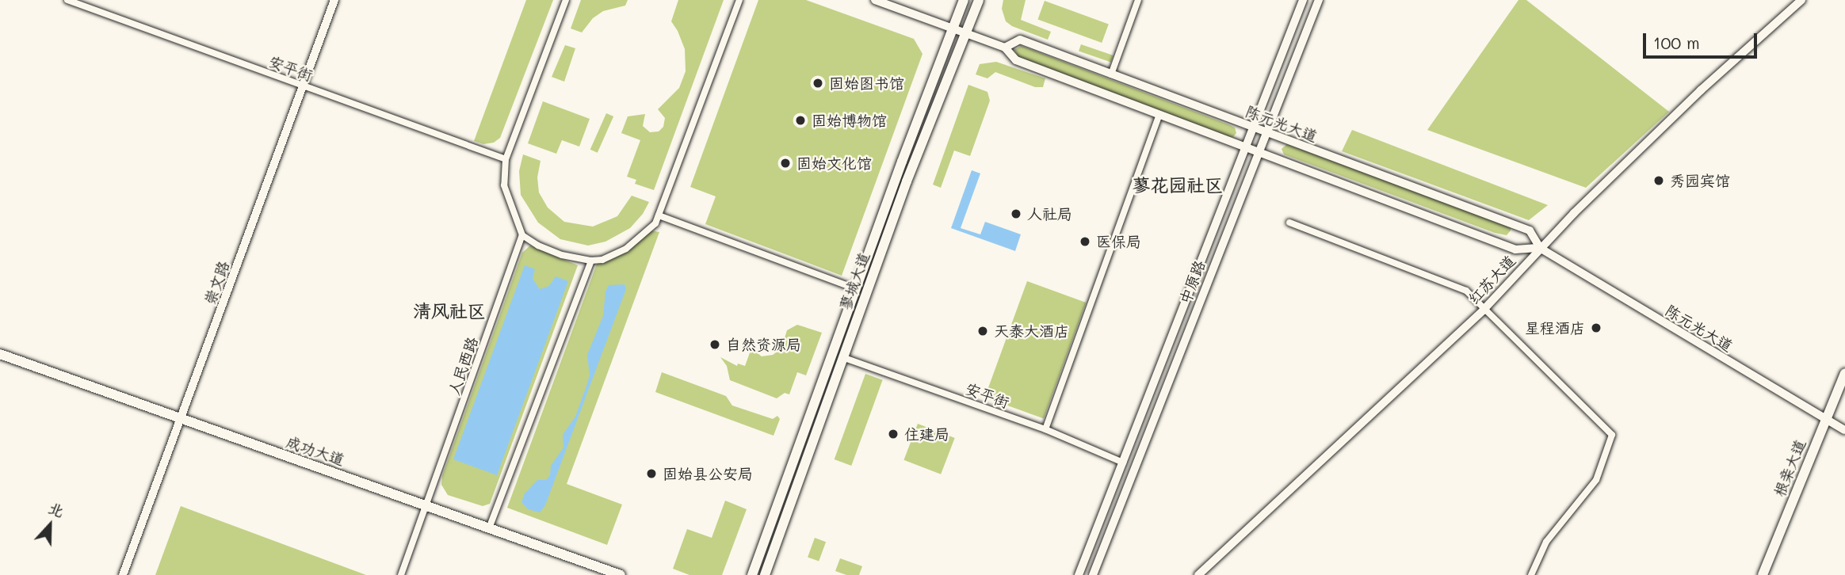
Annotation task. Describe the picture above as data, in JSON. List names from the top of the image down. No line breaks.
{"streets":{"main road":["陈元光大道","红苏大道","蓼城大道","中原路","崇文路","成功大道","根亲大道"],"street":["安平街","人民西路"]},"crossings":[["安平街","蓼城大道"],["安平街","中原路"],["安平街","崇文路"],["陈元光大道","红苏大道"],["陈元光大道","蓼城大道"],["陈元光大道","中原路"],["陈元光大道","根亲大道"],["崇文路","成功大道"],["人民西路","成功大道"]],"districts":["蓼花园社区","清风社区"],"places":["固始图书馆","固始博物馆","固始文化馆","秀园宾馆","人社局","医保局","星程酒店","天泰大酒店","自然资源局","住建局","固始县公安局"],"scale_bar":"100 m","north":"top"}
